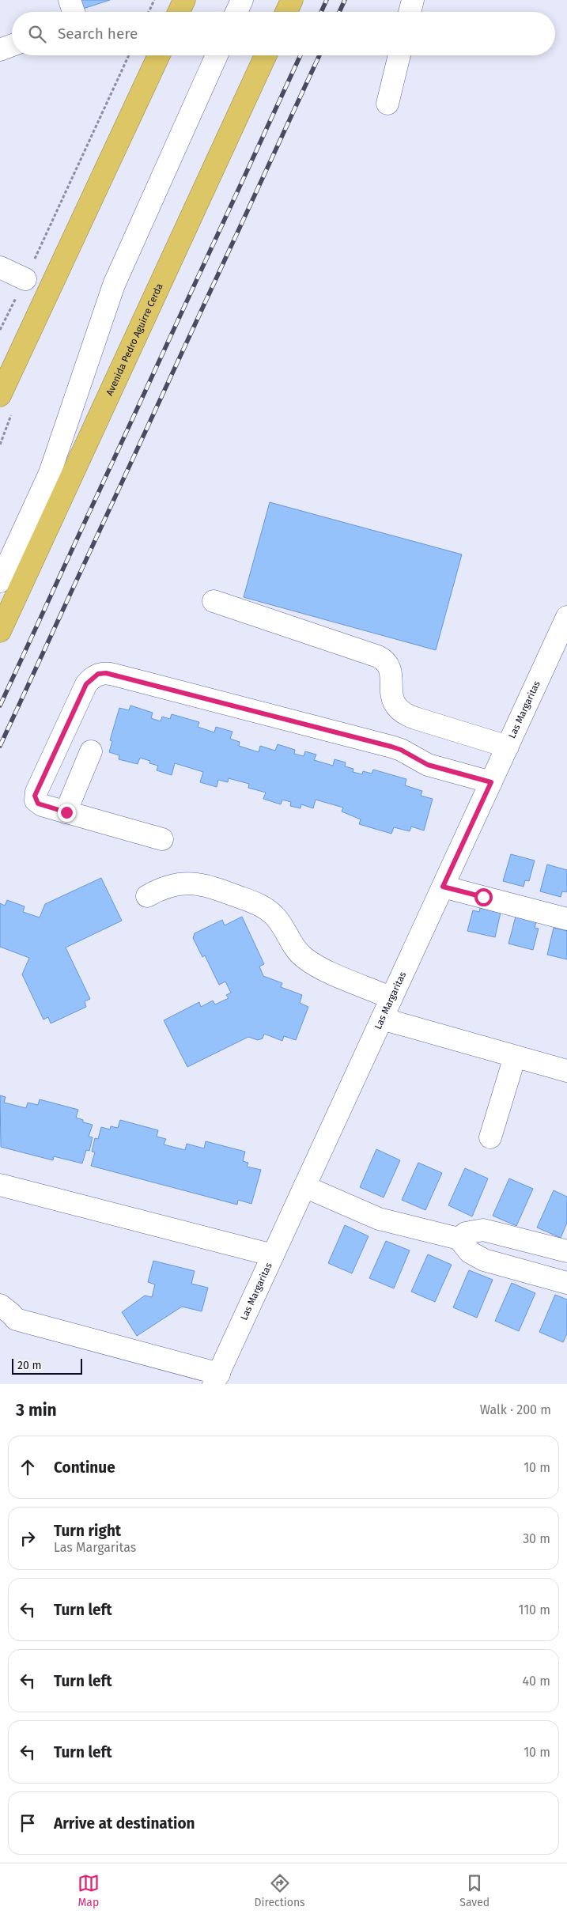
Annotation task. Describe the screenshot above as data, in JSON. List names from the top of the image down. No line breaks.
{"streets":{"highway":["Avenida Pedro Aguirre Cerda"],"street":["Las Margaritas"]},"scale_bar":"20 m","page":{"search":"Search here","scale":"20 m","heading":["3 min","Walk · 200 m"],"list":[["Continue","10 m"],["Turn right","Las Margaritas","30 m"],["Turn left","110 m"],["Turn left","40 m"],["Turn left","10 m"],"Arrive at destination"],"nav":["Map","Directions","Saved"]}}
